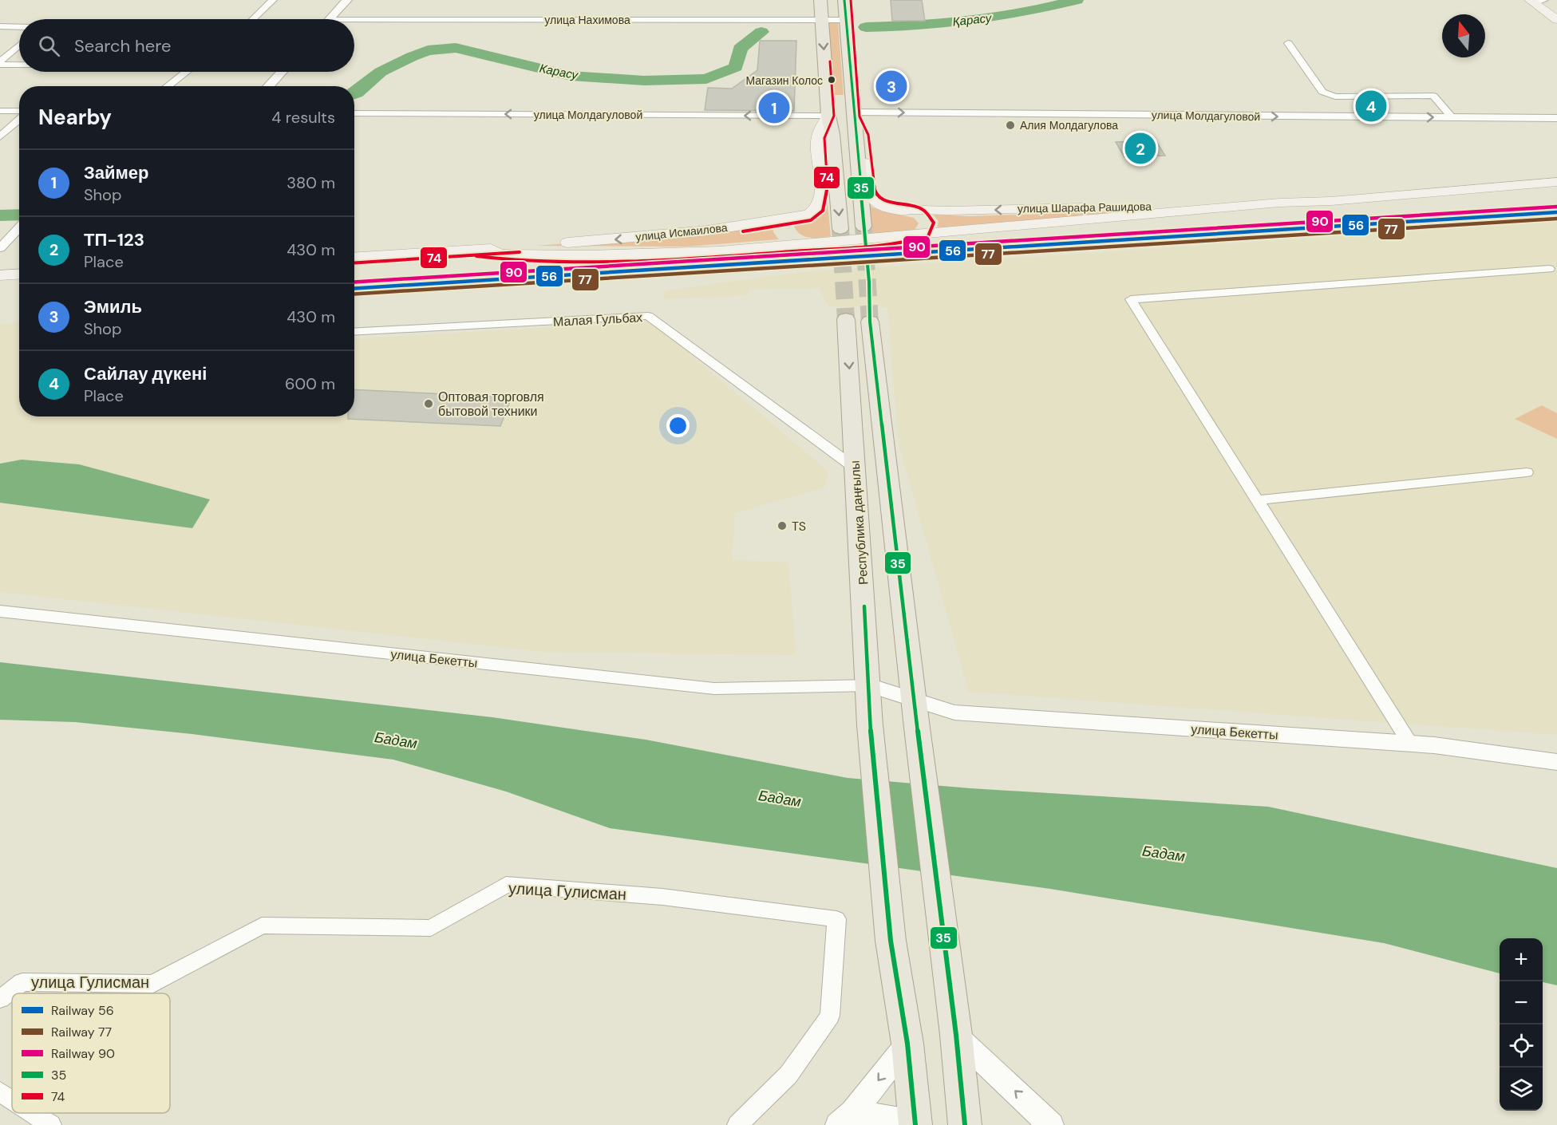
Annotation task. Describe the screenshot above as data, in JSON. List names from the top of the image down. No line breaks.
{"streets":{"main road":["улица Шарафа Рашидова","улица Исмаилова","Республика даңғылы"],"street":["улица Нахимова","улица Молдагуловой","Малая Гульбах","улица Бекетты","улица Гулисман"]},"crossings":[["улица Молдагуловой","улица Исмаилова"],["улица Шарафа Рашидова","улица Исмаилова"],["Малая Гульбах","Республика даңғылы"],["Республика даңғылы","улица Бекетты"]],"water":["Қарасу","Карасу","Бадам"],"places":["Магазин Колос","Алия Молдагулова","Оптовая торговля бытовой техники","TS"],"lines":["transit line 35","transit line 74","rail line 90","rail line 56","rail line 77"],"legend":["Railway 56","Railway 77","Railway 90","35","74"],"north":"top","page":{"search":"Search here","pins":["3","4","1","2"],"heading":["Nearby","4 results"],"list":[{"mark":"1","name":"Займер","note":"Shop","value":"380 m"},{"mark":"2","name":"ТП-123","note":"Place","value":"430 m"},{"mark":"3","name":"Эмиль","note":"Shop","value":"430 m"},{"mark":"4","name":"Сайлау дүкені","note":"Place","value":"600 m"}],"map_buttons":["+","−"]}}
